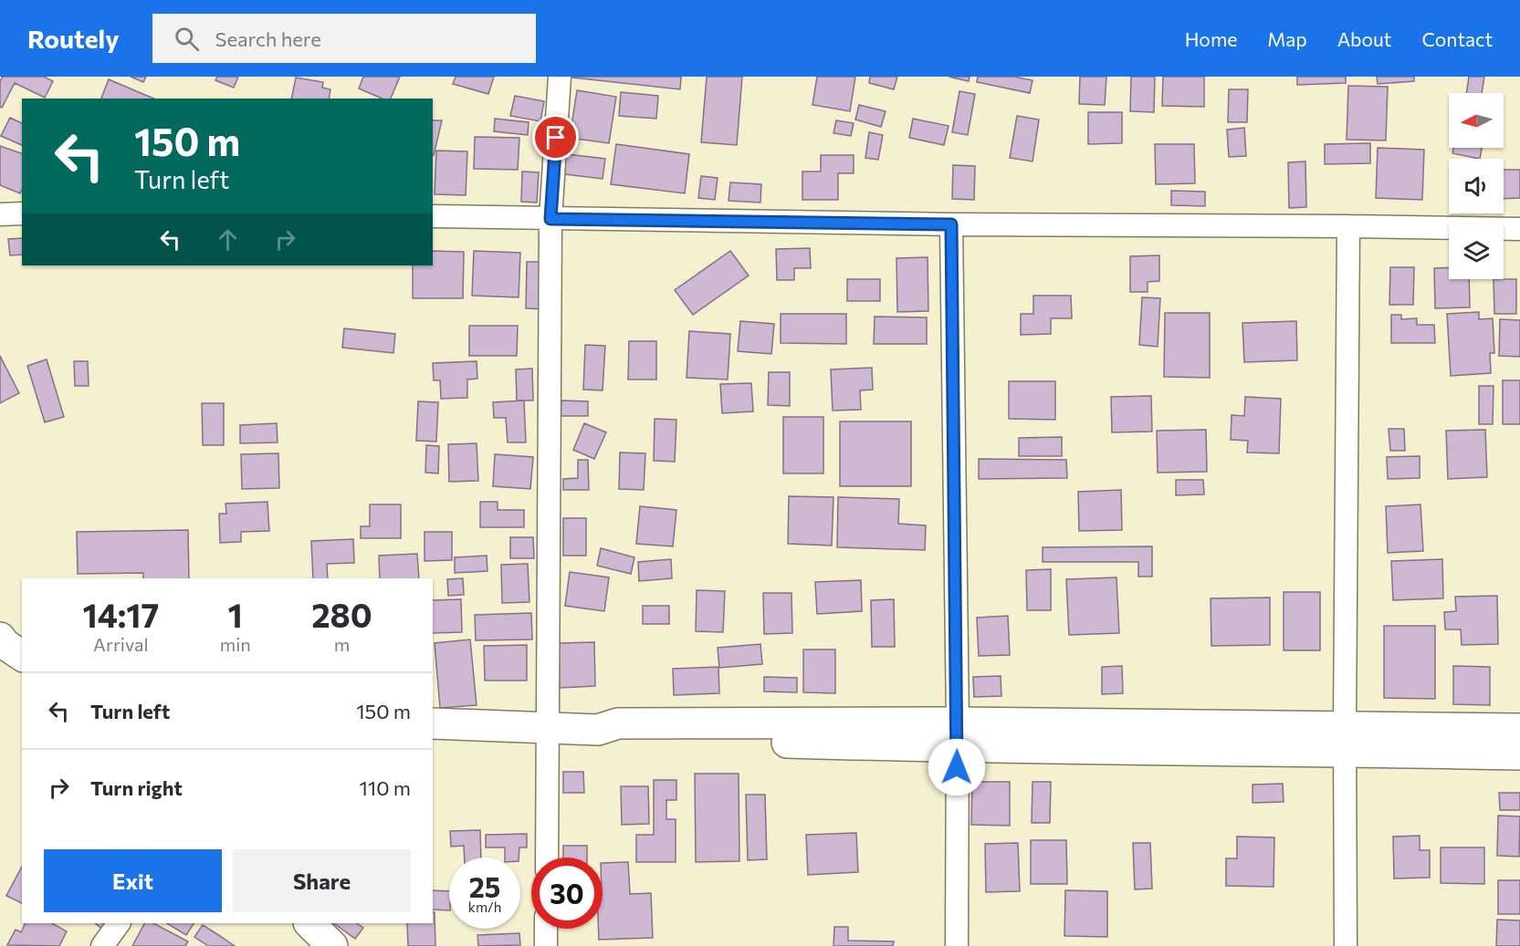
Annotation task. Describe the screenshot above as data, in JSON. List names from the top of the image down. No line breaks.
{"north":"left","page":{"header":"Routely","search":"Search here","nav":["Home","Map","About","Contact"],"turn":["150 m","Turn left"],"eta":["14:17","Arrival","1","min","280","m"],"list":[{"name":"Turn left","value":"150 m"},{"name":"Turn right","value":"110 m"}],"buttons":["Exit","Share"],"speed":"25 km/h","limit":"30"}}
